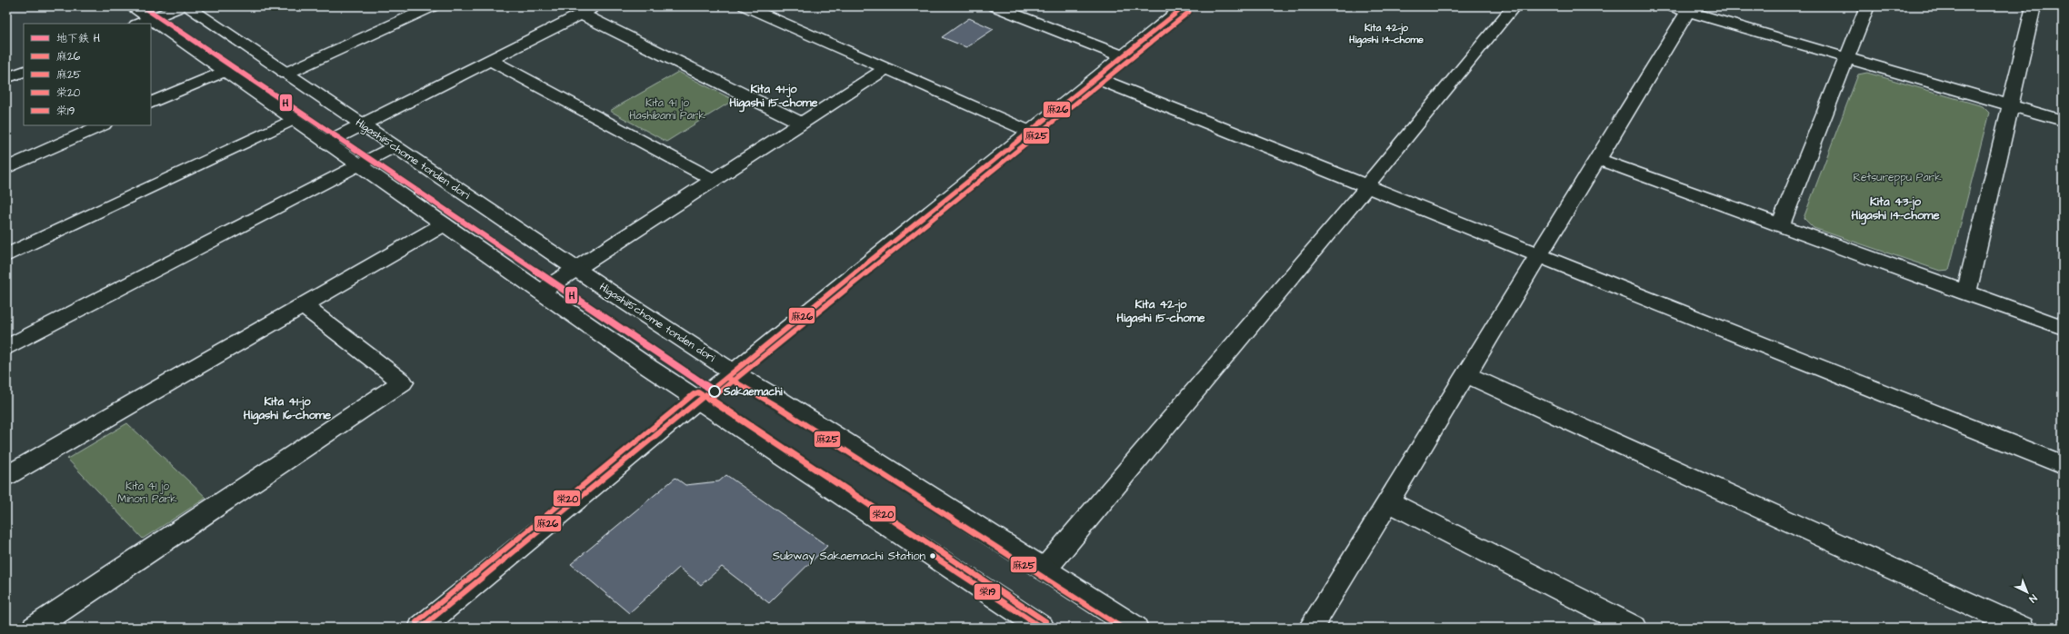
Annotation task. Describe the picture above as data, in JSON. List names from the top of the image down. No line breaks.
{"streets":{"street":["Higashi15chome tonden dori"]},"districts":["Kita 42-jo Higashi 14-chome","Kita 41-jo Higashi 15-chome","Kita 43-jo Higashi 14-chome","Kita 42-jo Higashi 15-chome","Kita 41-jo Higashi 16-chome"],"parks":["Kita 41 jo Hashibami Park","Retsureppu Park","Kita 41 jo Minori Park"],"places":["Sakaemachi","Subway Sakaemachi Station"],"lines":["metro line H","transit line 麻26","transit line 麻25","transit line 栄20","transit line 栄19"],"legend":["地下鉄 H","麻26","麻25","栄20","栄19"],"north":"bottom right"}
